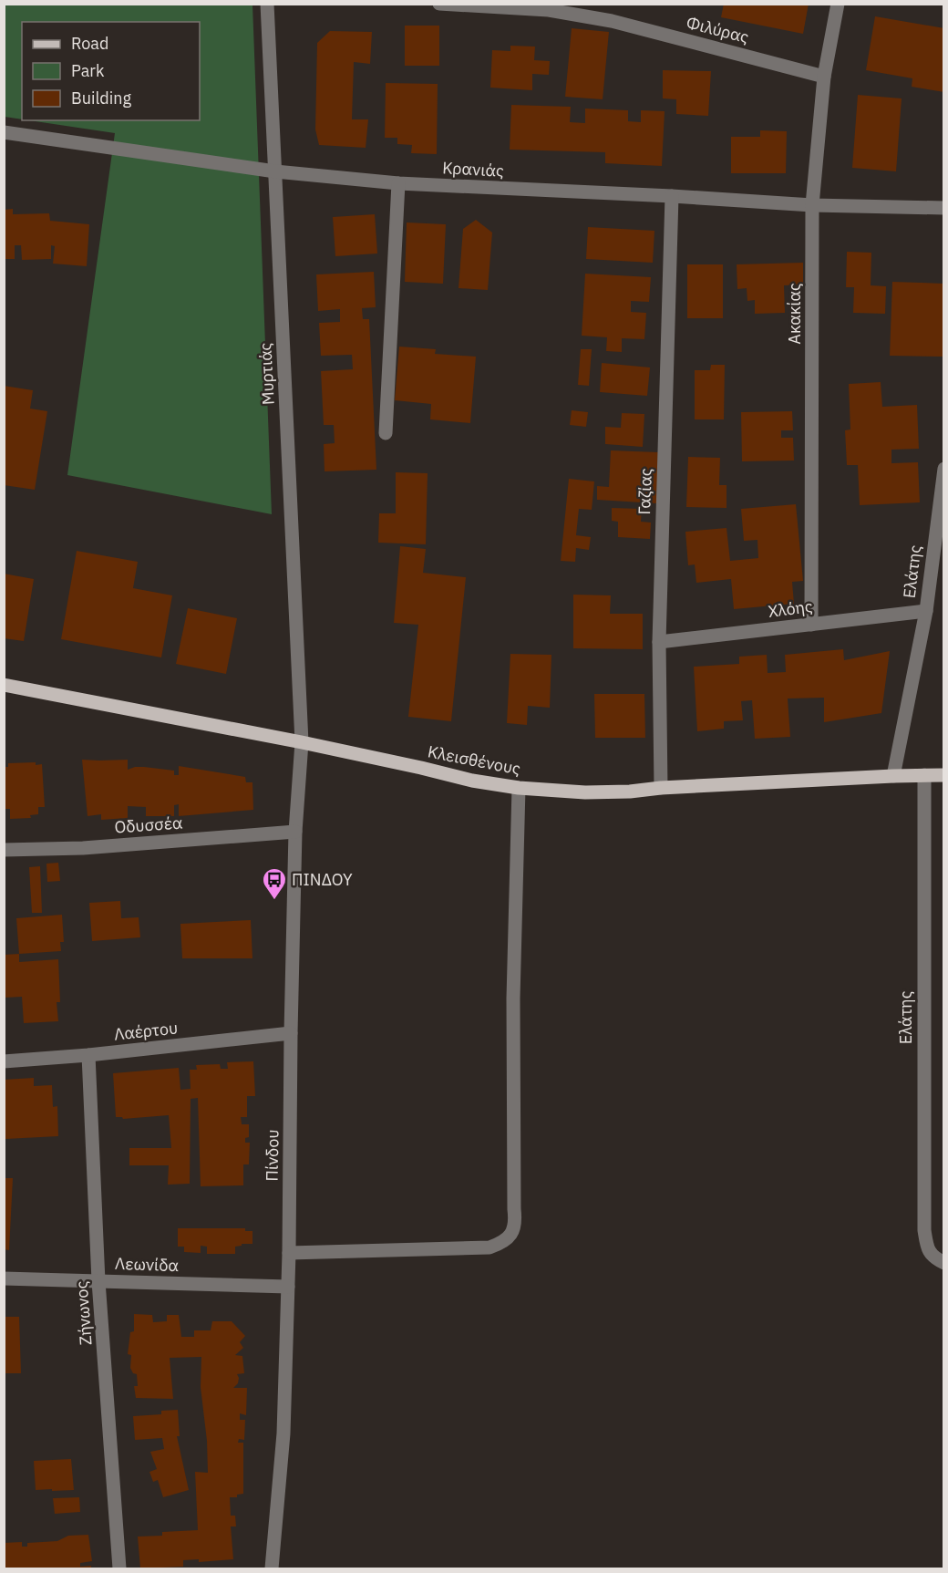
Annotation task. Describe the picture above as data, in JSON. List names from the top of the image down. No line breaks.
{"streets":{"main road":["Κλεισθένους"],"street":["Φιλύρας","Κρανιάς","Ακακίας","Μυρτιάς","Γαζίας","Ελάτης","Χλόης","Οδυσσέα","Λαέρτου","Πίνδου","Λεωνίδα","Ζήνωνος"]},"crossings":[["Φιλύρας","Ακακίας"],["Κρανιάς","Ακακίας"],["Κρανιάς","Μυρτιάς"],["Κρανιάς","Γαζίας"],["Ακακίας","Χλόης"],["Μυρτιάς","Κλεισθένους"],["Μυρτιάς","Πίνδου"],["Γαζίας","Χλόης"],["Γαζίας","Κλεισθένους"],["Ελάτης","Χλόης"],["Ελάτης","Κλεισθένους"],["Κλεισθένους","Πίνδου"],["Οδυσσέα","Πίνδου"],["Λαέρτου","Πίνδου"],["Λαέρτου","Ζήνωνος"],["Πίνδου","Λεωνίδα"],["Λεωνίδα","Ζήνωνος"]],"places":{"bus stop":["ΠΙΝΔΟΥ"]},"legend":["Road","Park","Building"]}
